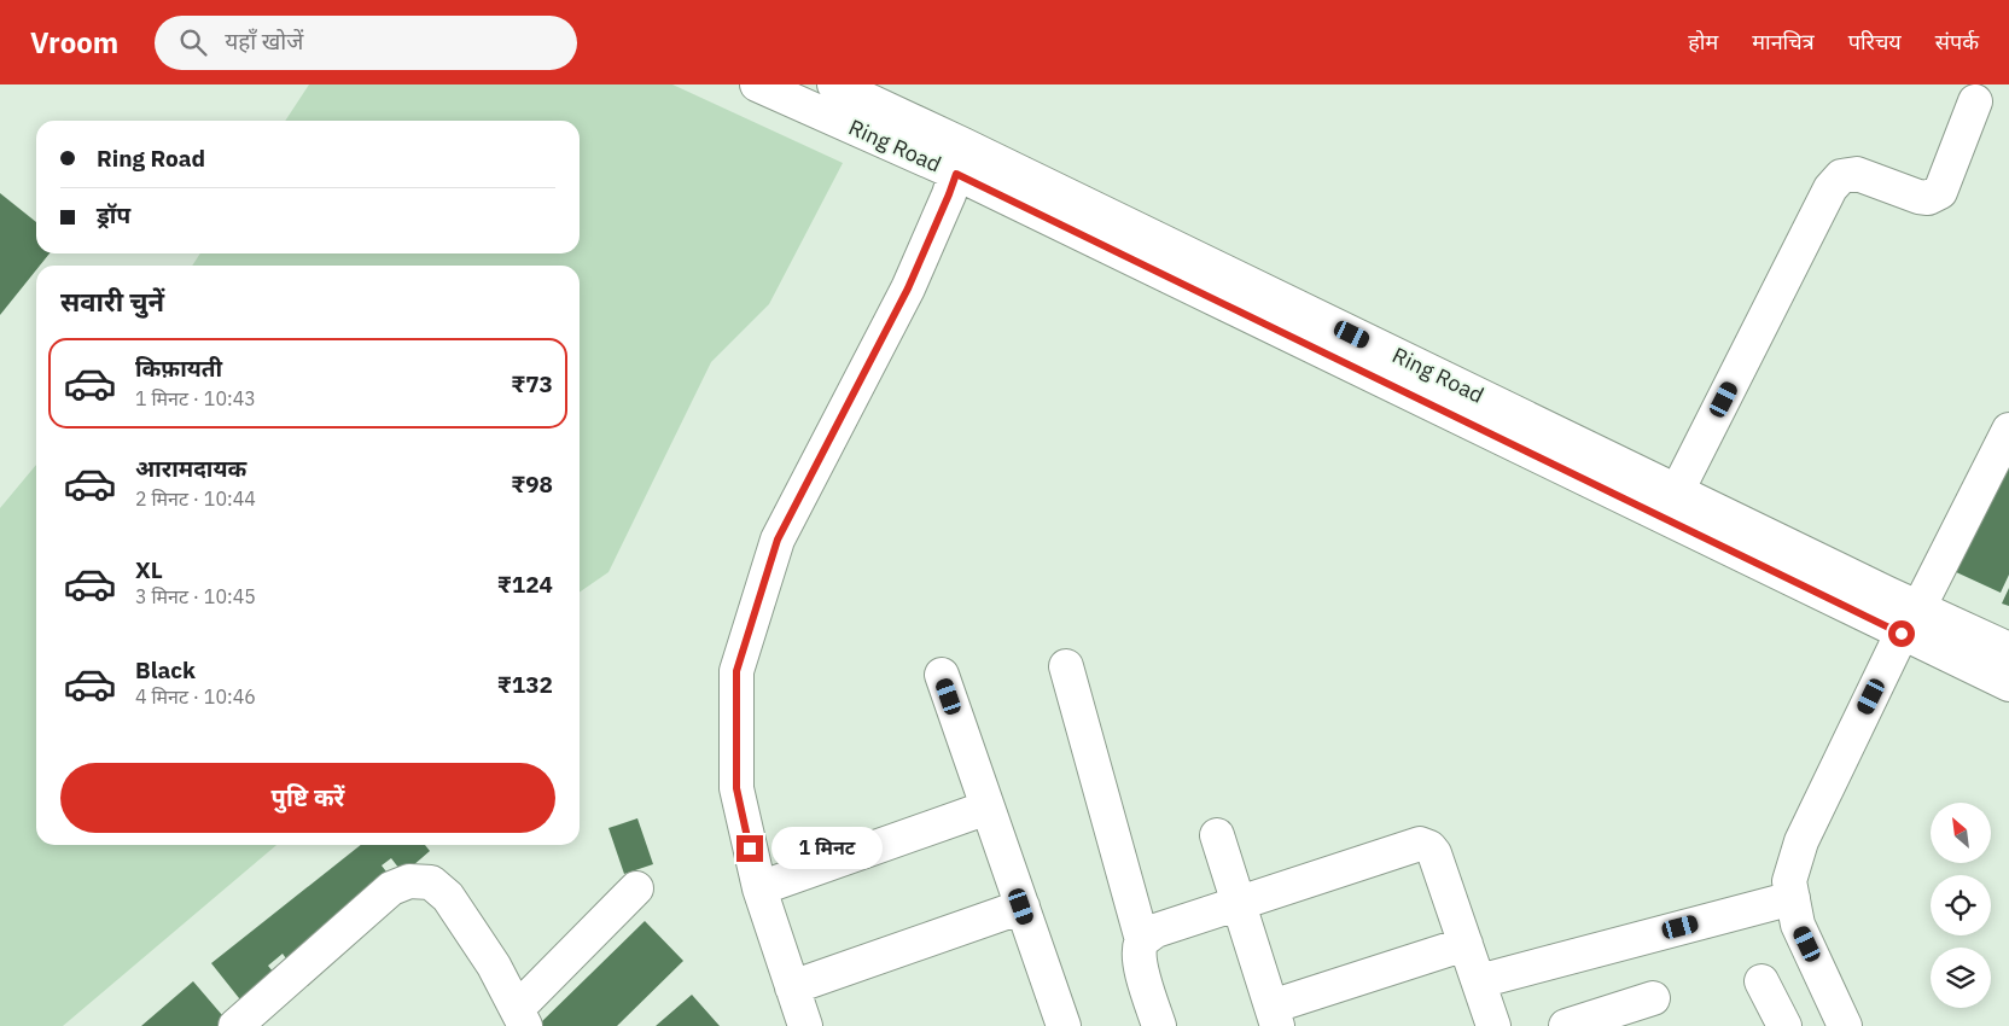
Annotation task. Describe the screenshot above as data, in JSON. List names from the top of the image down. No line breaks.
{"streets":{"street":["Ring Road"]},"north":"top left","page":{"header":"Vroom","search":"यहाँ खोजें","nav":["होम","मानचित्र","परिचय","संपर्क"],"banner":["Ring Road","ड्रॉप"],"heading":"सवारी चुनें","list":[{"name":"किफ़ायती","note":"1 मिनट · 10:43","value":"₹73"},{"name":"आरामदायक","note":"2 मिनट · 10:44","value":"₹98"},{"name":"XL","note":"3 मिनट · 10:45","value":"₹124"},{"name":"Black","note":"4 मिनट · 10:46","value":"₹132"}],"buttons":"पुष्टि करें","bubble":"1 मिनट"}}
